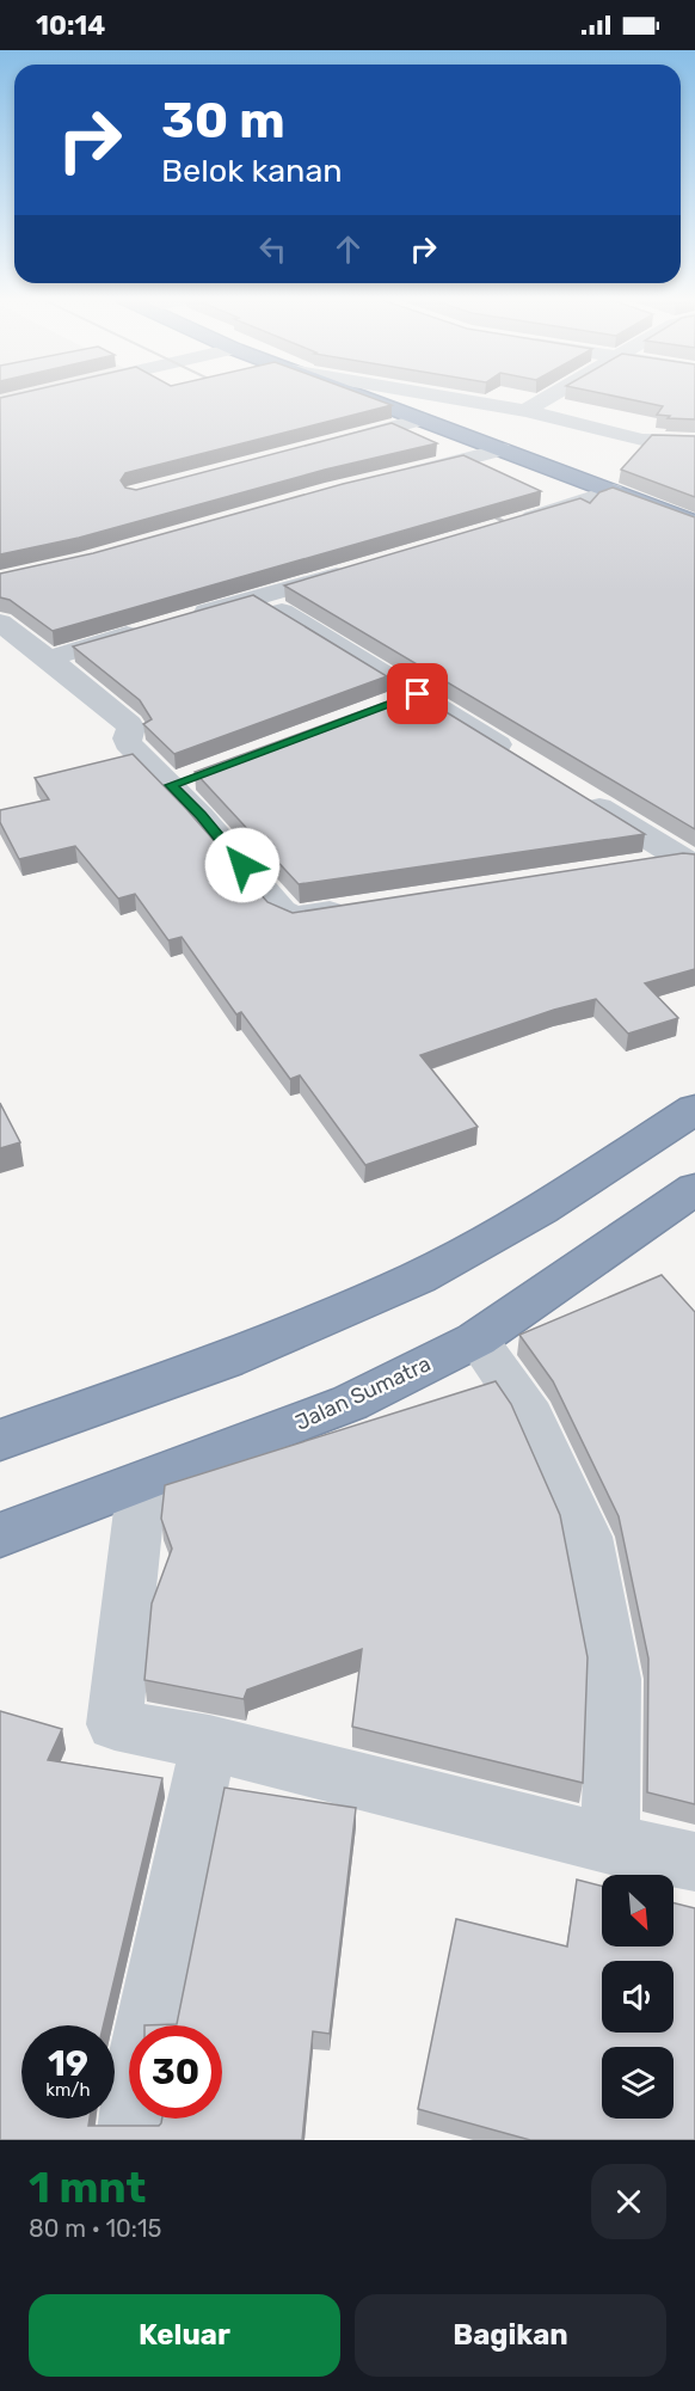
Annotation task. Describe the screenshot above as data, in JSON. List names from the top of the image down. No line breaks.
{"streets":{"highway":["Jalan Sumatra"]},"north":"bottom right","page":{"status":"10:14","turn":["30 m","Belok kanan"],"speed":"19 km/h","limit":"30","heading":["1 mnt","80 m · 10:15"],"buttons":["Keluar","Bagikan"]}}
